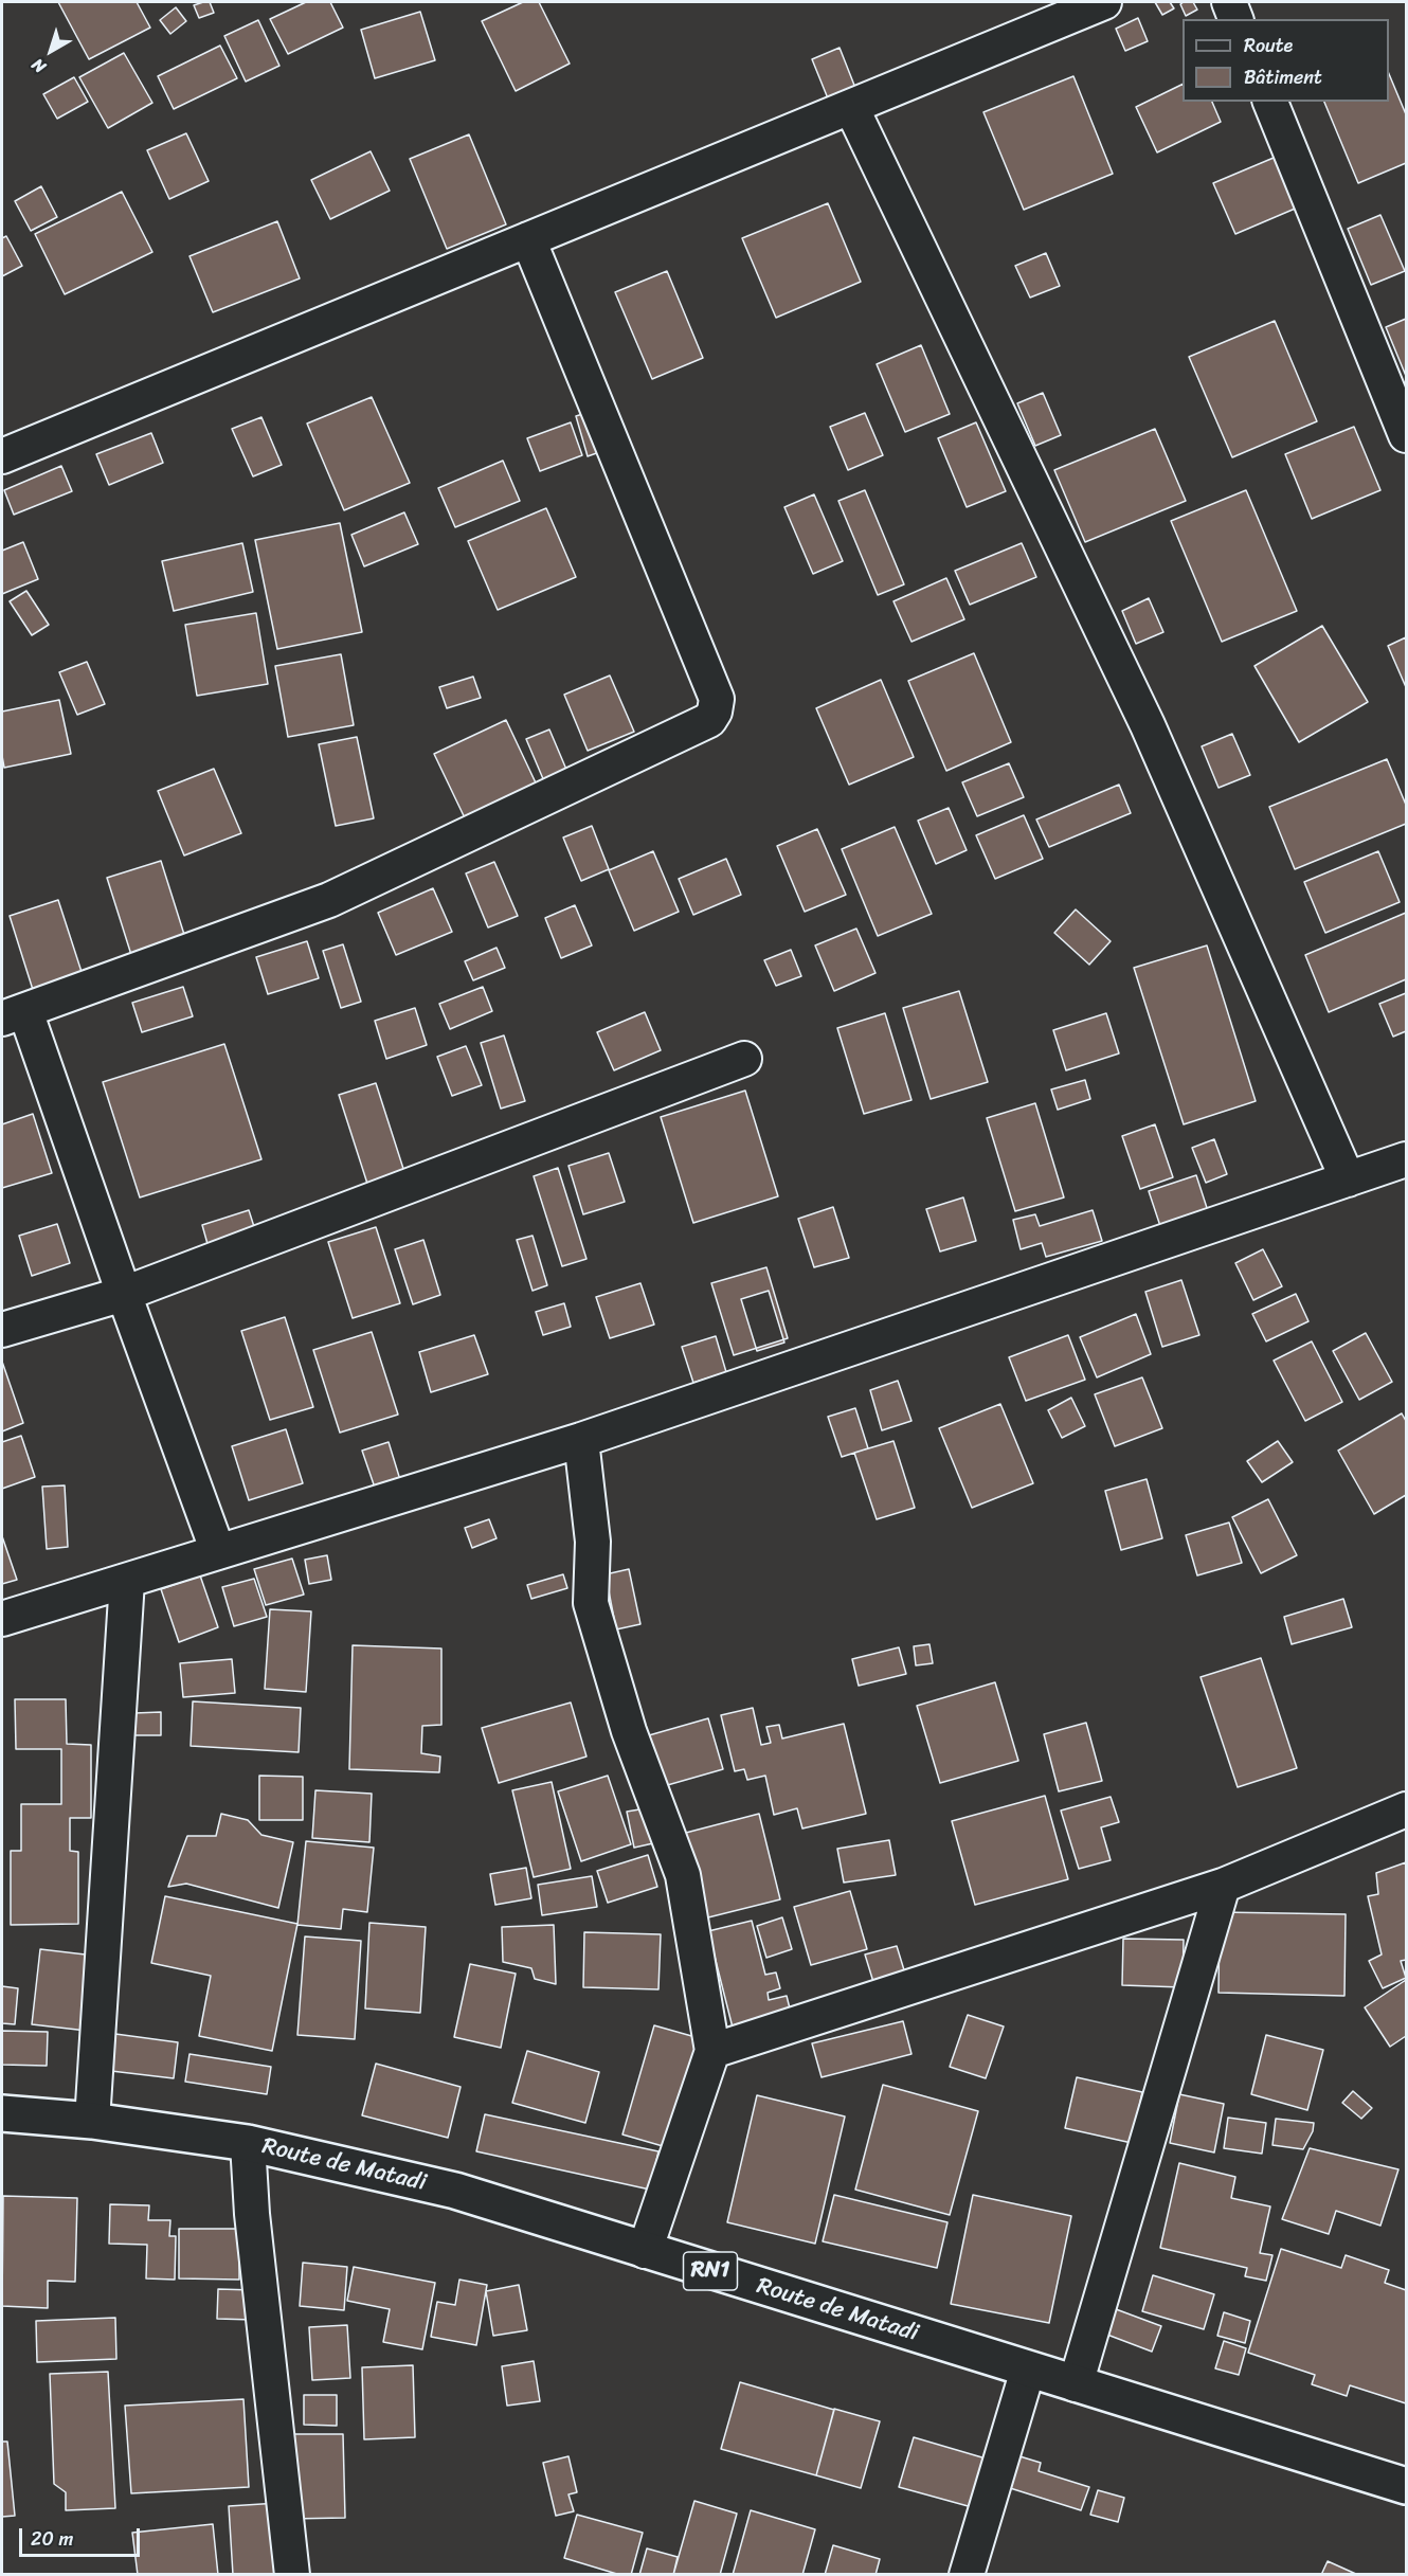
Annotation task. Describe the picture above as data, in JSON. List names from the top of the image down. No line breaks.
{"streets":{"highway":["Route de Matadi","RN1"]},"legend":["Route","Bâtiment"],"scale_bar":"20 m","north":"bottom left"}
